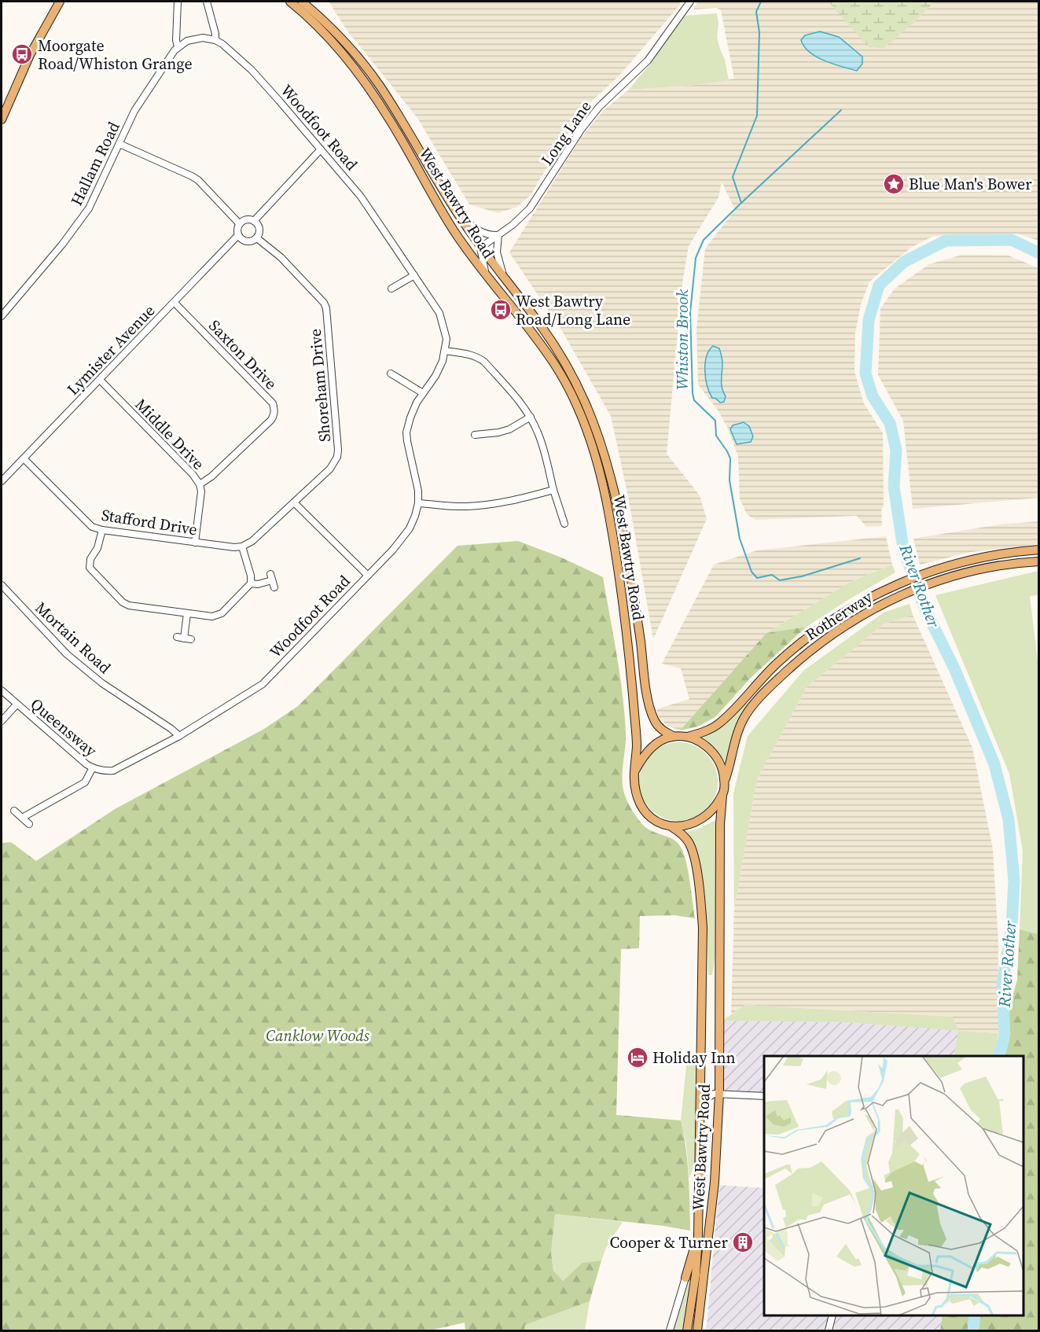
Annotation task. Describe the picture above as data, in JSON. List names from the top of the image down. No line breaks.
{"streets":{"main road":["West Bawtry Road","Rotherway"],"street":["Woodfoot Road","Long Lane","Hallam Road","Lymister Avenue","Saxton Drive","Shoreham Drive","Middle Drive","Stafford Drive","Mortain Road","Queensway"]},"crossings":[["Woodfoot Road","Mortain Road"],["Woodfoot Road","Queensway"],["Long Lane","West Bawtry Road"],["West Bawtry Road","Rotherway"],["Lymister Avenue","Saxton Drive"],["Lymister Avenue","Shoreham Drive"],["Lymister Avenue","Middle Drive"],["Lymister Avenue","Stafford Drive"],["Saxton Drive","Middle Drive"],["Shoreham Drive","Stafford Drive"],["Middle Drive","Stafford Drive"]],"water":["Whiston Brook","River Rother"],"parks":["Canklow Woods"],"places":{"bus stop":["Moorgate Road/Whiston Grange","West Bawtry Road/Long Lane"],"place":["Blue Man's Bower"],"hotel":["Holiday Inn"],"building":["Cooper & Turner"]}}
